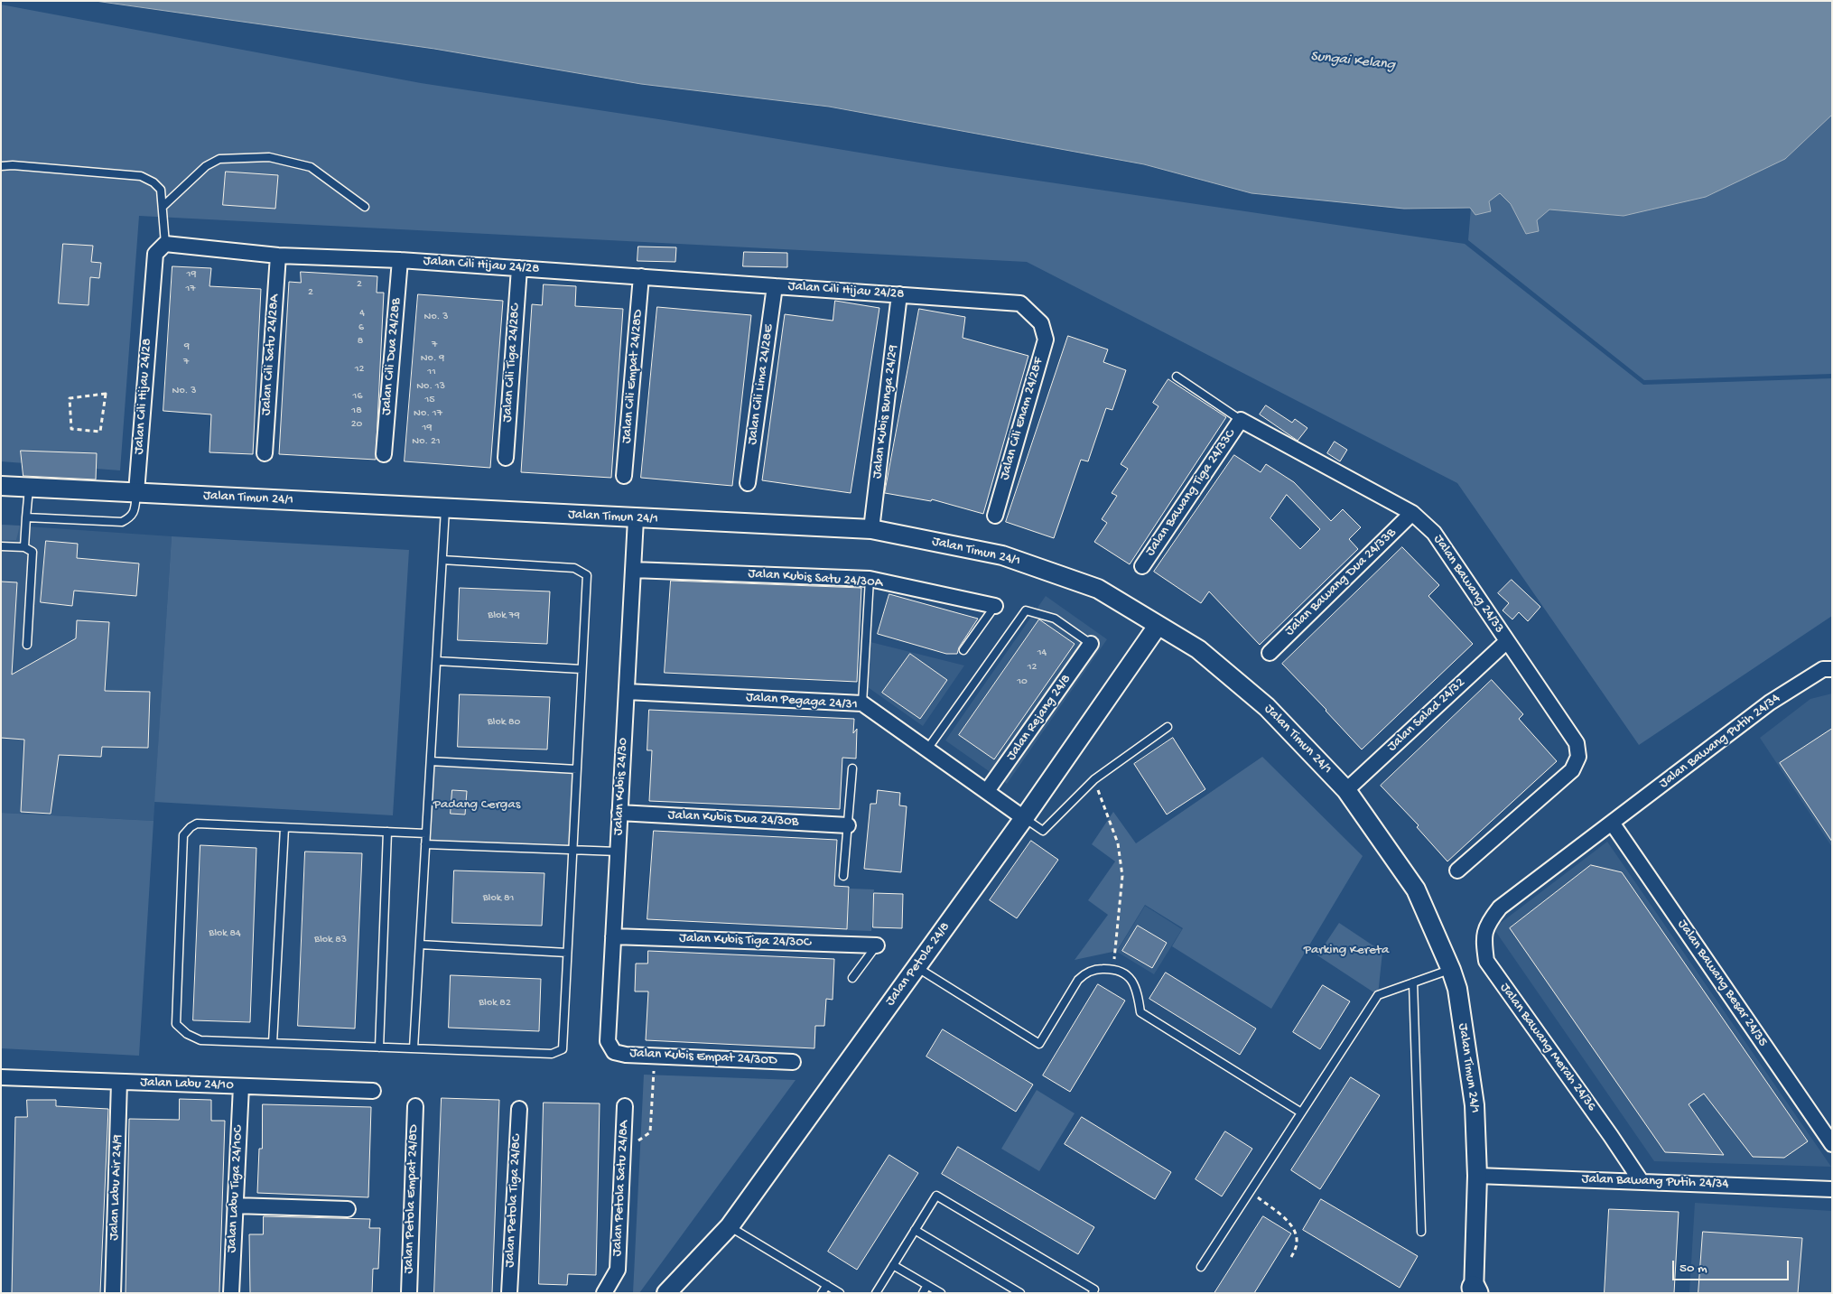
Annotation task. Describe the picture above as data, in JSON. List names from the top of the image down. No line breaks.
{"streets":{"street":["Jalan Cili Hijau 24/28","Jalan Cili Satu 24/28A","Jalan Cili Dua 24/28B","Jalan Cili Tiga 24/28C","Jalan Cili Empat 24/28D","Jalan Cili Lima 24/28E","Jalan Kubis Bunga 24/29","Jalan Cili Enam 24/28F","Jalan Bawang Tiga 24/33C","Jalan Timun 24/1","Jalan Kubis Satu 24/30A","Jalan Bawang Dua 24/33B","Jalan Bawang 24/33","Jalan Pegaga 24/31","Jalan Salad 24/32","Jalan Rejang 24/8","Jalan Bawang Putih 24/34","Jalan Kubis 24/30","Jalan Kubis Dua 24/30B","Jalan Kubis Tiga 24/30C","Jalan Petola 24/8","Jalan Bawang Besar 24/35","Jalan Bawang Merah 24/36","Jalan Kubis Empat 24/30D","Jalan Labu 24/10","Jalan Labu Air 24/9","Jalan Petola Satu 24/8A","Jalan Labu Tiga 24/10C","Jalan Petola Empat 24/8D","Jalan Petola Tiga 24/8C"]},"crossings":[["Jalan Cili Hijau 24/28","Jalan Cili Satu 24/28A"],["Jalan Cili Hijau 24/28","Jalan Cili Dua 24/28B"],["Jalan Cili Hijau 24/28","Jalan Cili Tiga 24/28C"],["Jalan Cili Hijau 24/28","Jalan Cili Empat 24/28D"],["Jalan Cili Hijau 24/28","Jalan Cili Lima 24/28E"],["Jalan Cili Hijau 24/28","Jalan Kubis Bunga 24/29"],["Jalan Cili Hijau 24/28","Jalan Cili Enam 24/28F"],["Jalan Cili Hijau 24/28","Jalan Timun 24/1"],["Jalan Kubis Bunga 24/29","Jalan Timun 24/1"],["Jalan Bawang Tiga 24/33C","Jalan Bawang 24/33"],["Jalan Timun 24/1","Jalan Salad 24/32"],["Jalan Timun 24/1","Jalan Bawang Putih 24/34"],["Jalan Timun 24/1","Jalan Kubis 24/30"],["Jalan Timun 24/1","Jalan Petola 24/8"],["Jalan Kubis Satu 24/30A","Jalan Kubis 24/30"],["Jalan Bawang Dua 24/33B","Jalan Bawang 24/33"],["Jalan Bawang 24/33","Jalan Salad 24/32"],["Jalan Pegaga 24/31","Jalan Rejang 24/8"],["Jalan Pegaga 24/31","Jalan Kubis 24/30"],["Jalan Pegaga 24/31","Jalan Petola 24/8"],["Jalan Bawang Putih 24/34","Jalan Bawang Besar 24/35"],["Jalan Bawang Putih 24/34","Jalan Bawang Merah 24/36"],["Jalan Kubis 24/30","Jalan Kubis Dua 24/30B"],["Jalan Kubis 24/30","Jalan Kubis Tiga 24/30C"],["Jalan Kubis 24/30","Jalan Kubis Empat 24/30D"],["Jalan Labu 24/10","Jalan Labu Air 24/9"],["Jalan Labu 24/10","Jalan Labu Tiga 24/10C"]],"water":["Sungai Kelang"],"parks":["Padang Cergas","Parking Kereta"],"house_numbers":["19","2","17","2","4","No. 3","6","8","7","9","No. 9","7","12","11","No. 13","No. 3","16","15","18","No. 17","20","19","No. 21","Blok 79","14","12","10","Blok 80","Blok 81","Blok 84","Blok 83","Blok 82"],"scale_bar":"50 m"}
